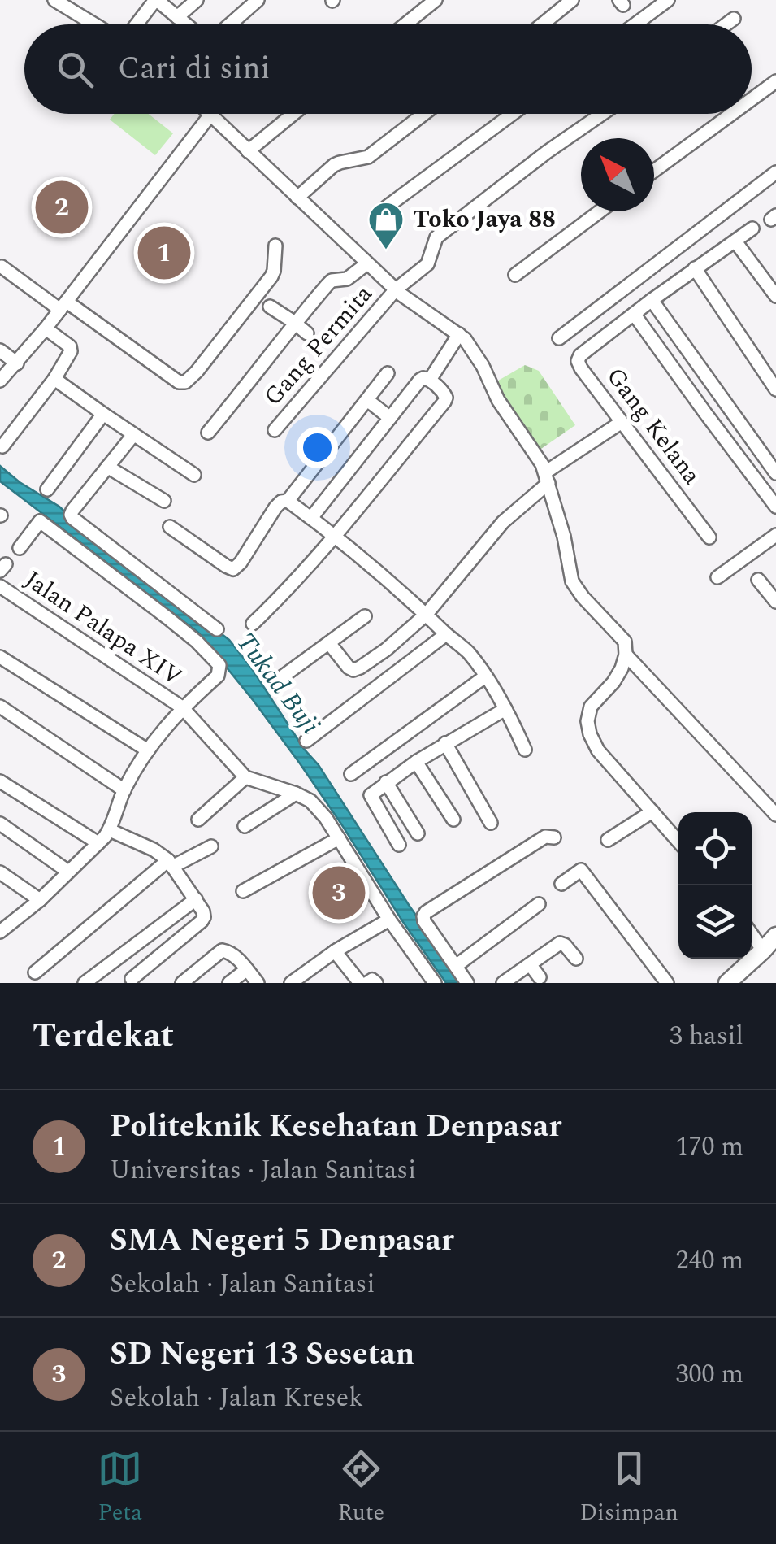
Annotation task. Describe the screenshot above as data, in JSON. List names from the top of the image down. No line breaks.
{"streets":{"street":["Gang Permita","Gang Kelana","Jalan Palapa XIV"]},"water":["Tukad Buji"],"places":{"shop":["Toko Jaya 88"]},"north":"top left","page":{"search":"Cari di sini","pins":["2","1","3"],"heading":["Terdekat","3 hasil"],"list":[{"mark":"1","name":"Politeknik Kesehatan Denpasar","note":"Universitas · Jalan Sanitasi","value":"170 m"},{"mark":"2","name":"SMA Negeri 5 Denpasar","note":"Sekolah · Jalan Sanitasi","value":"240 m"},{"mark":"3","name":"SD Negeri 13 Sesetan","note":"Sekolah · Jalan Kresek","value":"300 m"}],"nav":["Peta","Rute","Disimpan"]}}
